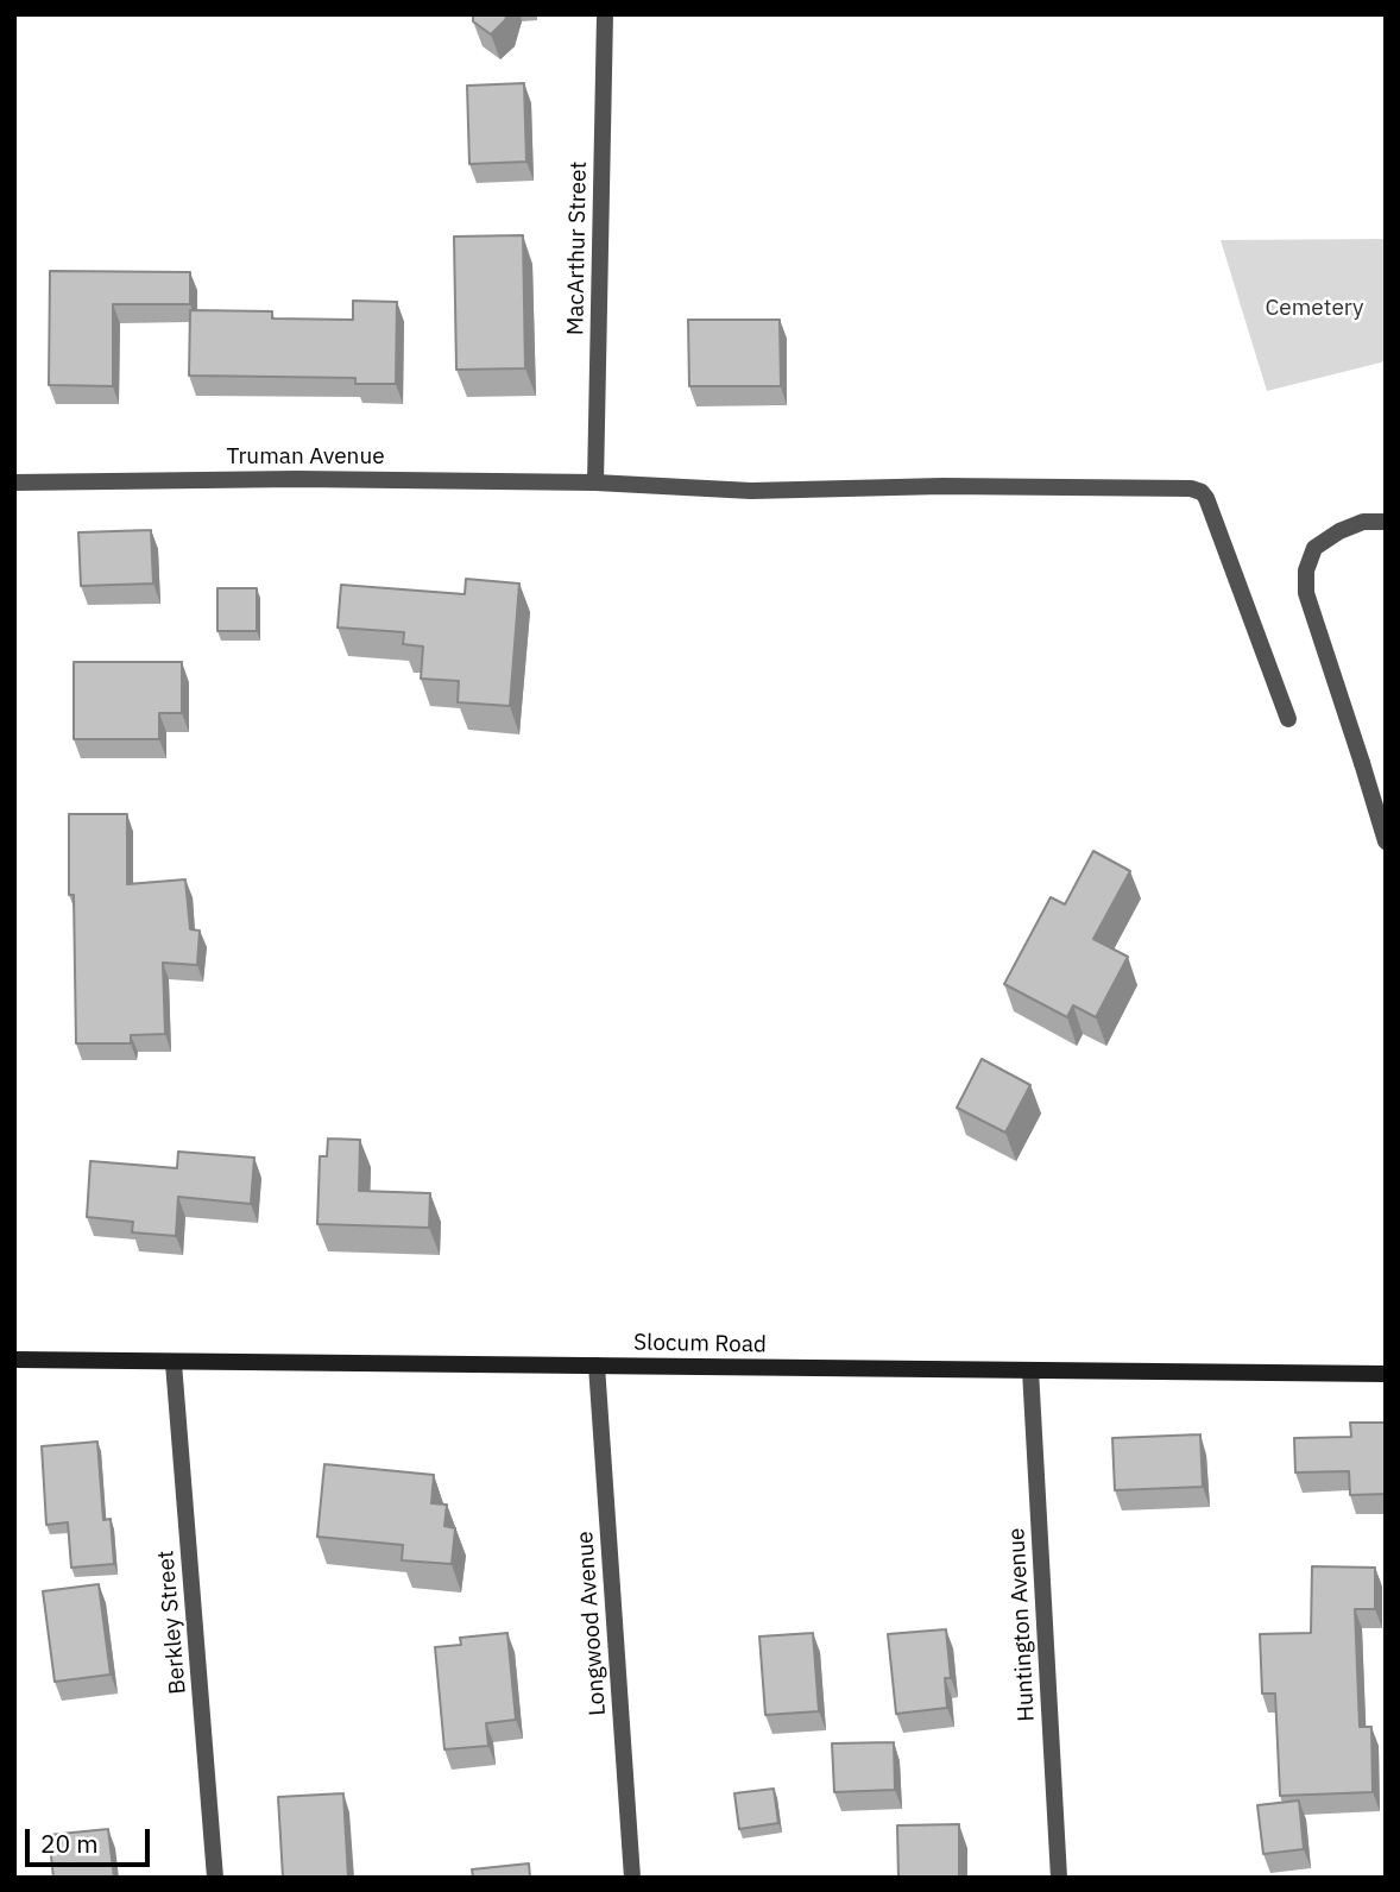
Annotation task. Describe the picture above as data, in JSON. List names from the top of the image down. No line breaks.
{"streets":{"main road":["Slocum Road"],"street":["MacArthur Street","Truman Avenue","Berkley Street","Longwood Avenue","Huntington Avenue"]},"crossings":[["MacArthur Street","Truman Avenue"],["Slocum Road","Berkley Street"],["Slocum Road","Longwood Avenue"],["Slocum Road","Huntington Avenue"]],"parks":["Cemetery"],"scale_bar":"20 m"}
